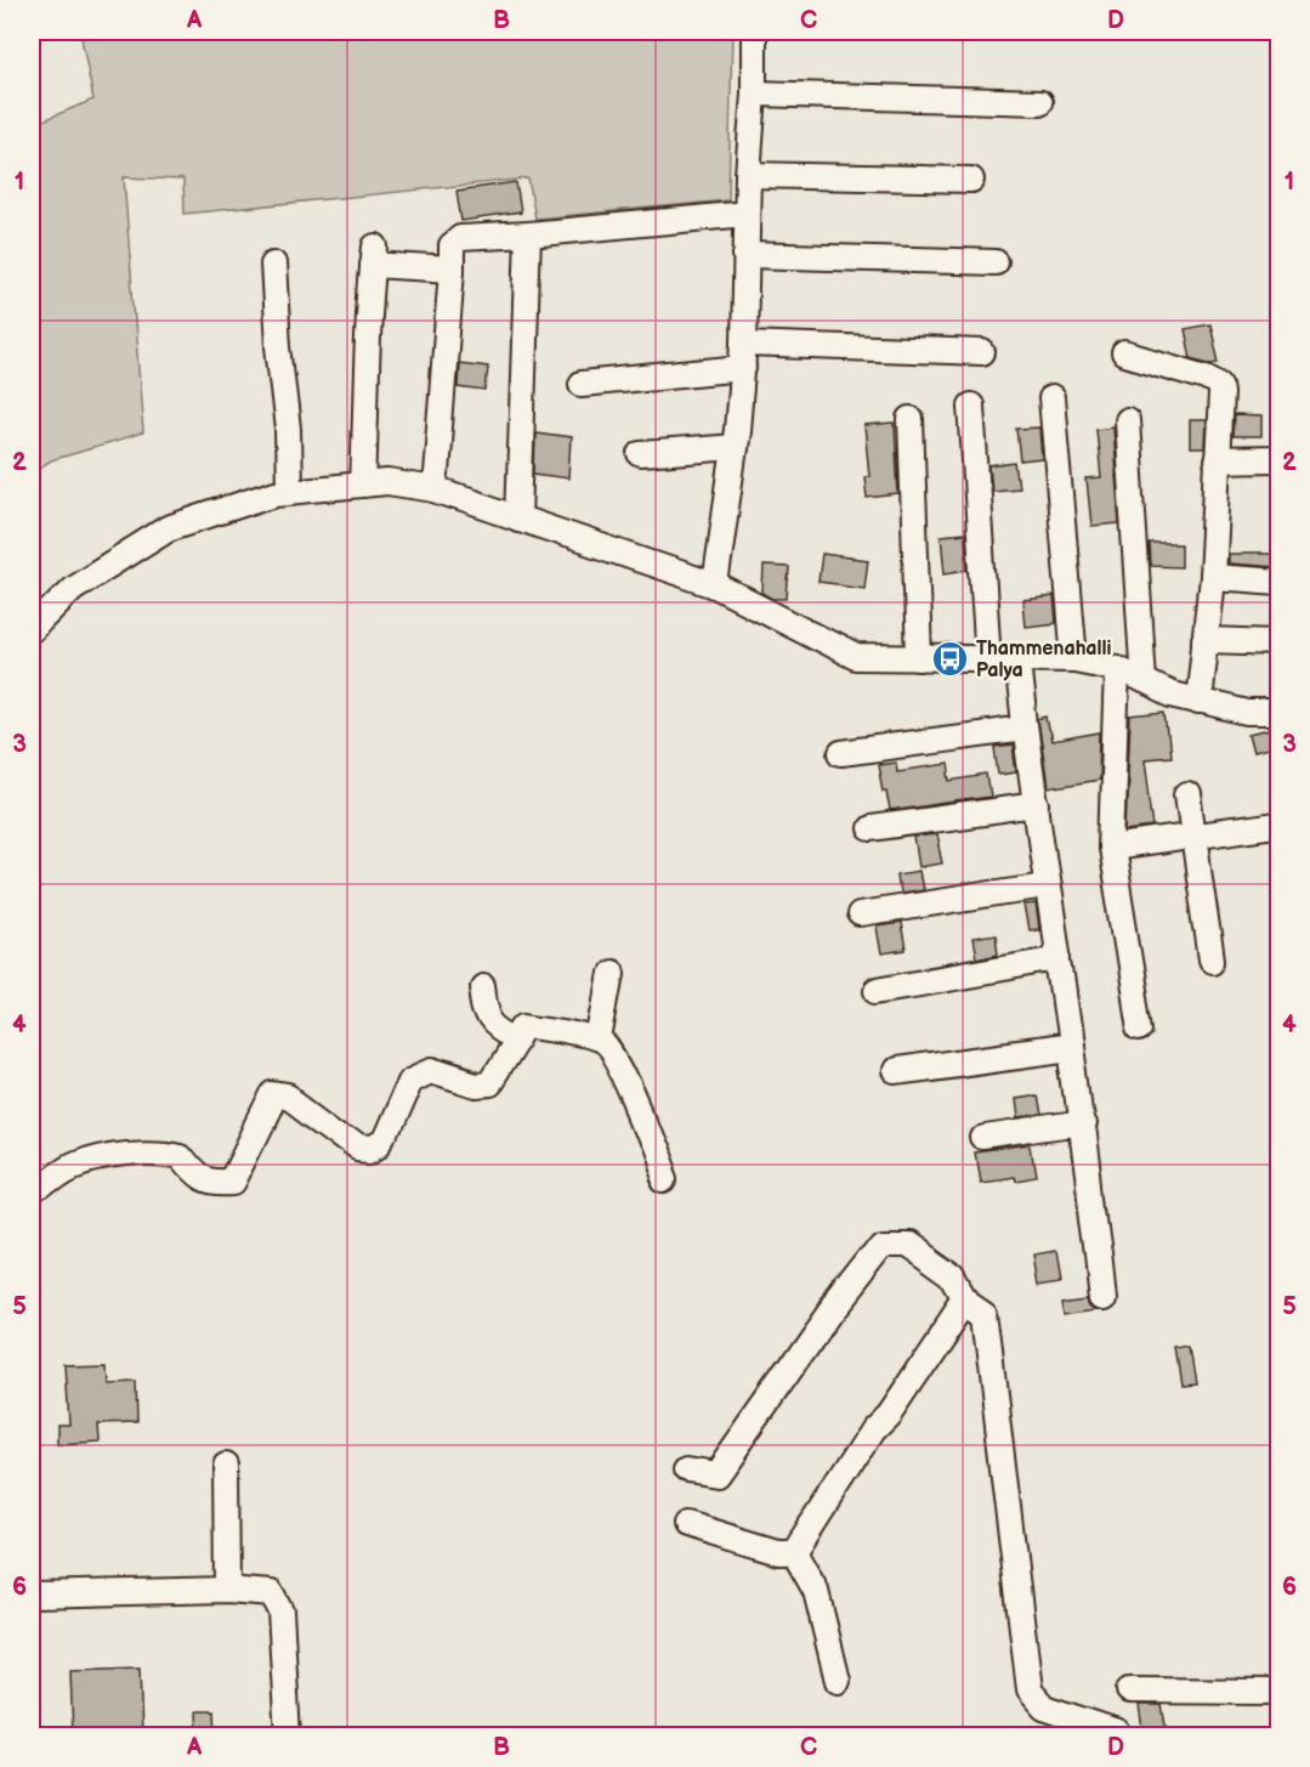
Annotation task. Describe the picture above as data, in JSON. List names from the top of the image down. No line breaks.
{"places":{"bus stop":["Thammenahalli Palya"]},"grid":{"columns":["A","B","C","D"],"rows":["1","2","3","4","5","6"]}}
